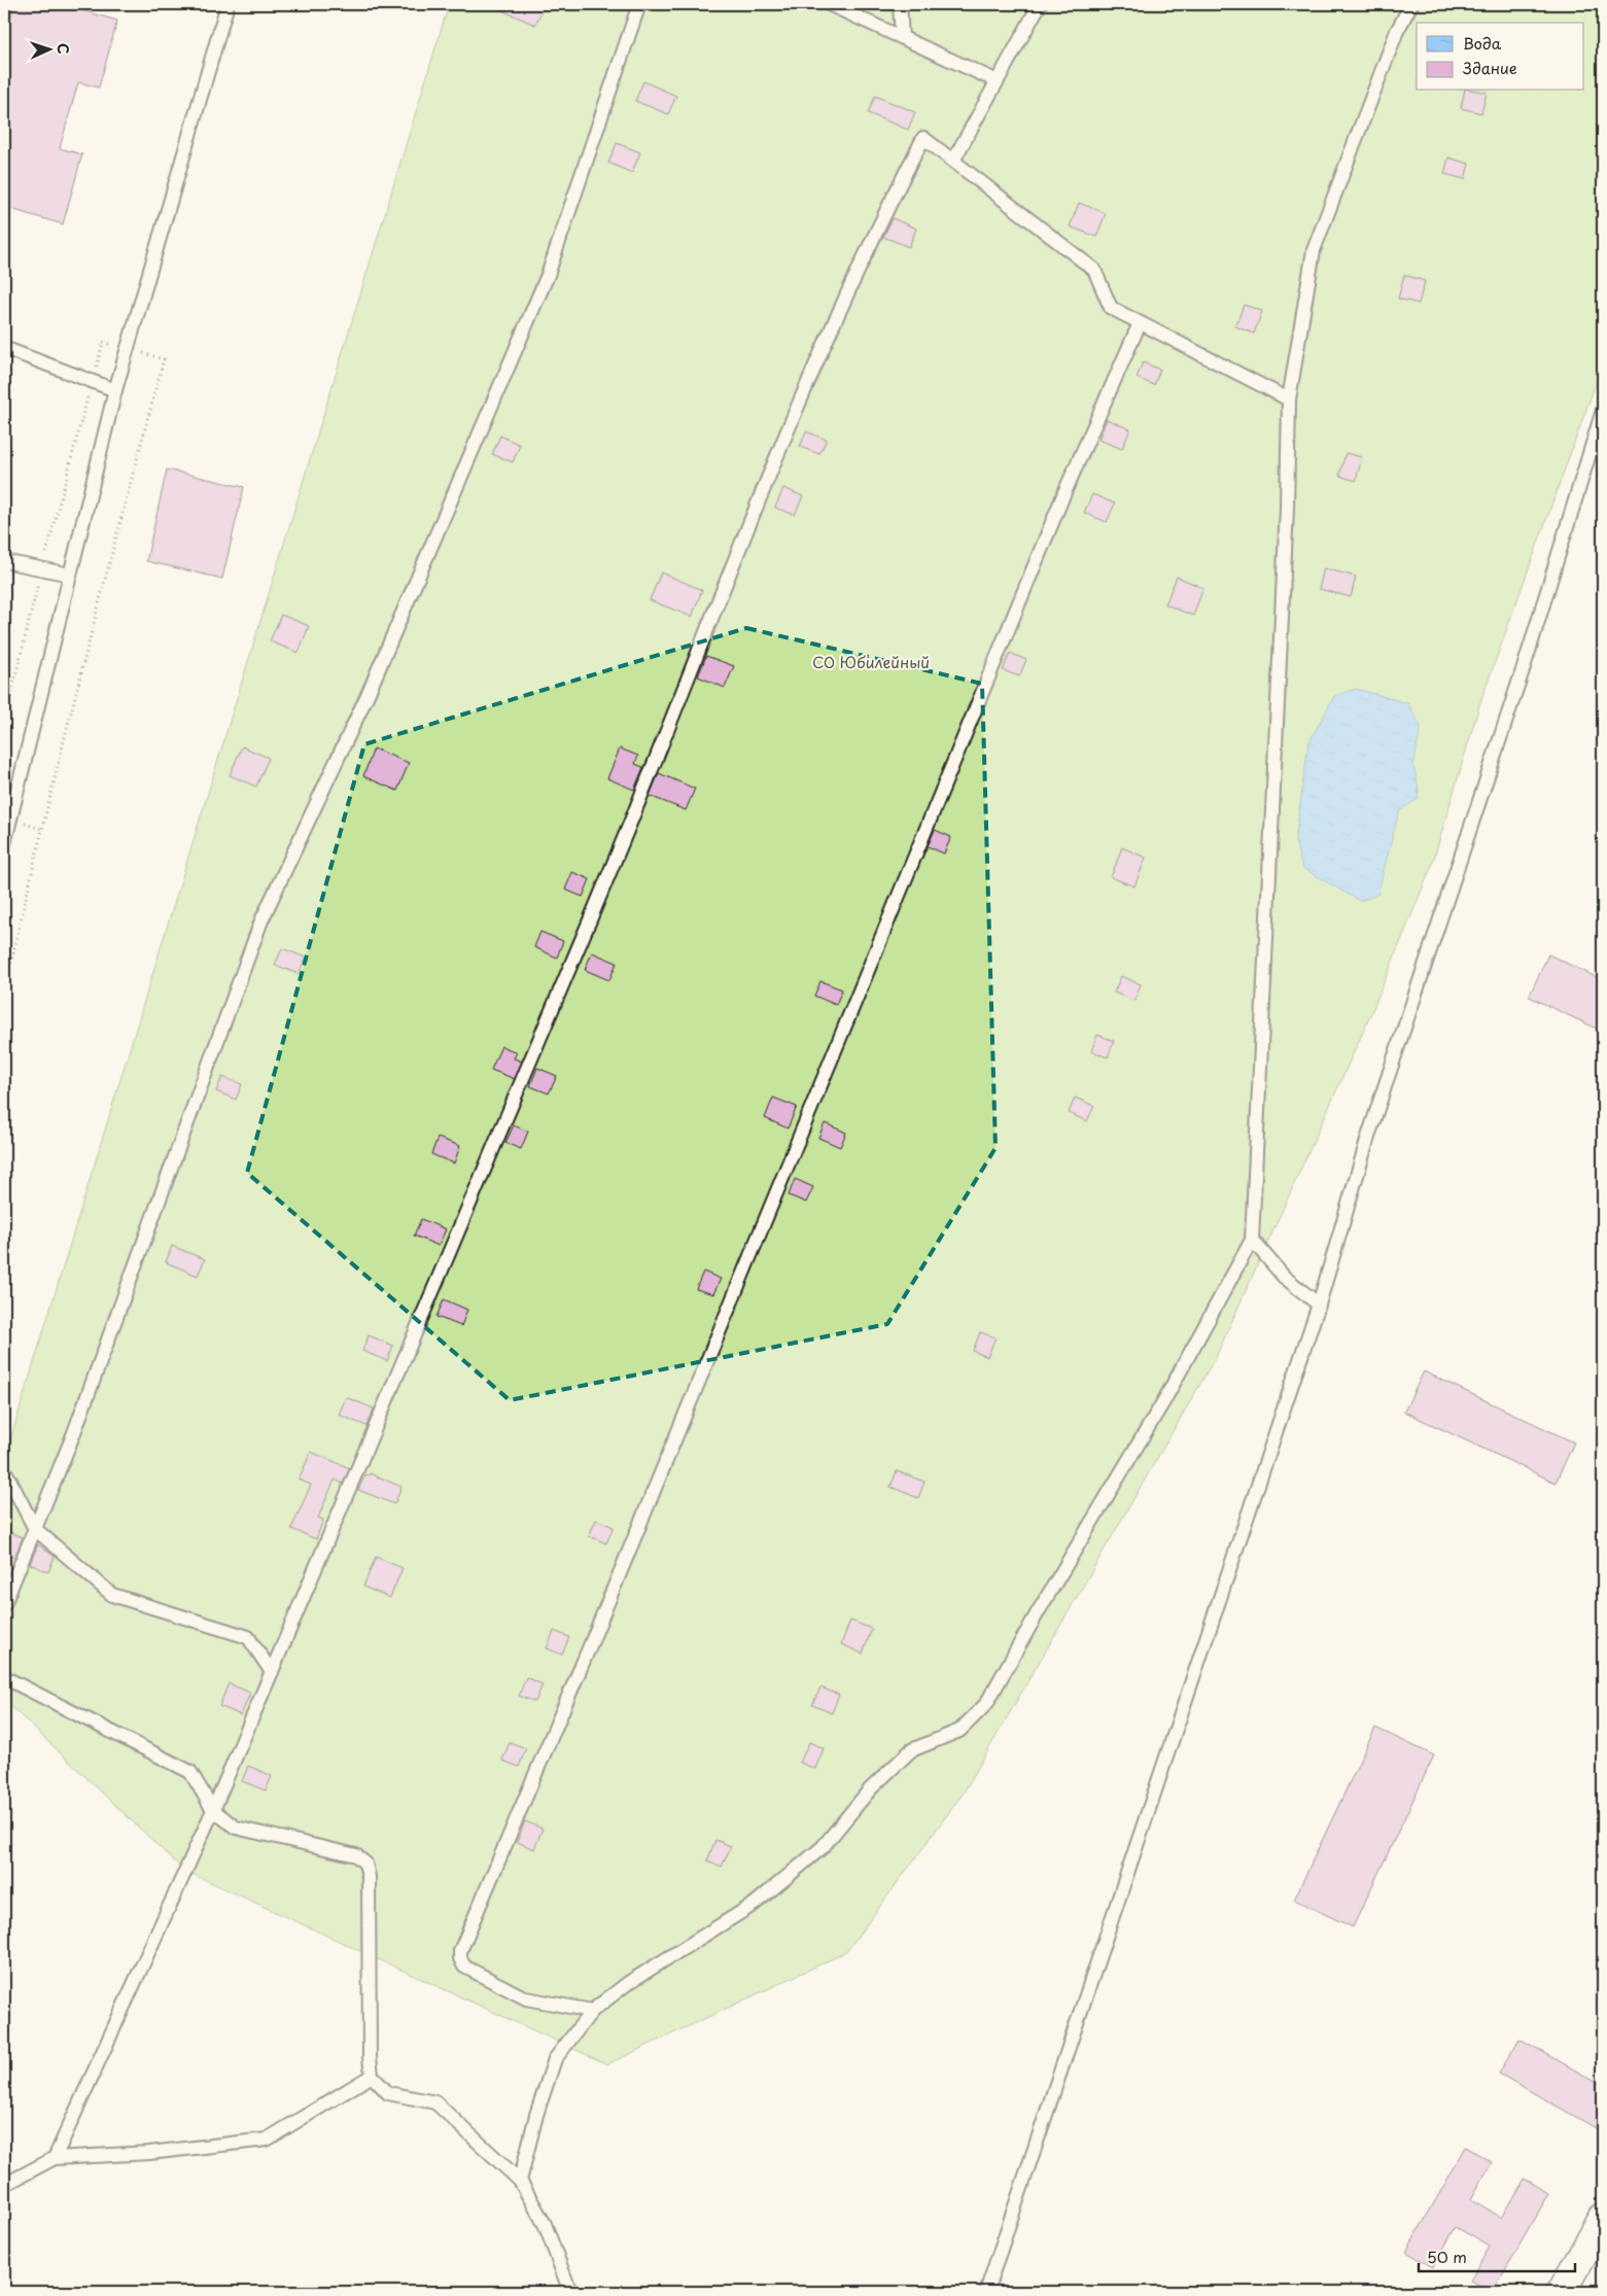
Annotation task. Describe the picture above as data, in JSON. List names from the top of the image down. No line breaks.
{"parks":["СО Юбилейный"],"legend":["Вода","Здание"],"scale_bar":"50 m","north":"right"}
